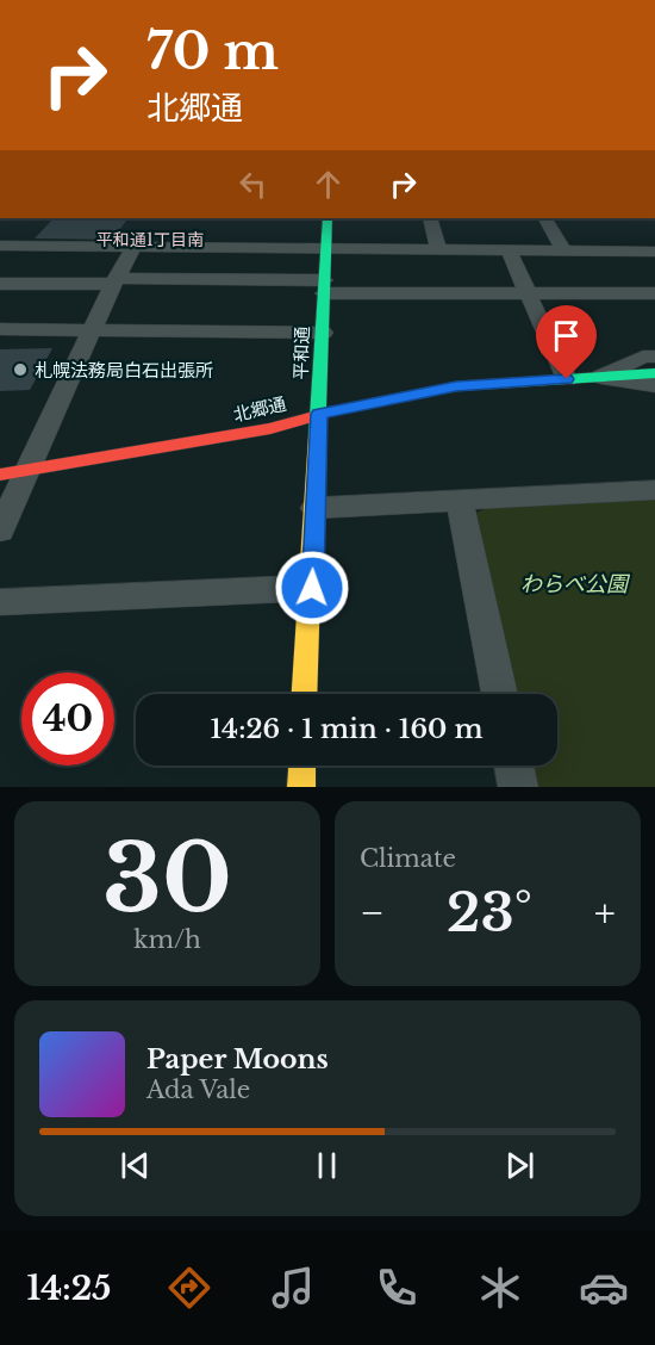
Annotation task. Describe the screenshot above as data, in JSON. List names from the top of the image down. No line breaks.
{"streets":{"street":["平和通","北郷通"]},"crossings":[["平和通","北郷通"]],"districts":["平和通1丁目南"],"parks":["わらべ公園"],"places":["札幌法務局白石出張所"],"page":{"turn":["70 m","北郷通"],"limit":"40","trip":"14:26 · 1 min · 160 m","tile":[["30","km/h"],"Climate"],"heat":["−","23°","+"],"song":["Paper Moons","Ada Vale"],"tabs":"14:25"}}
